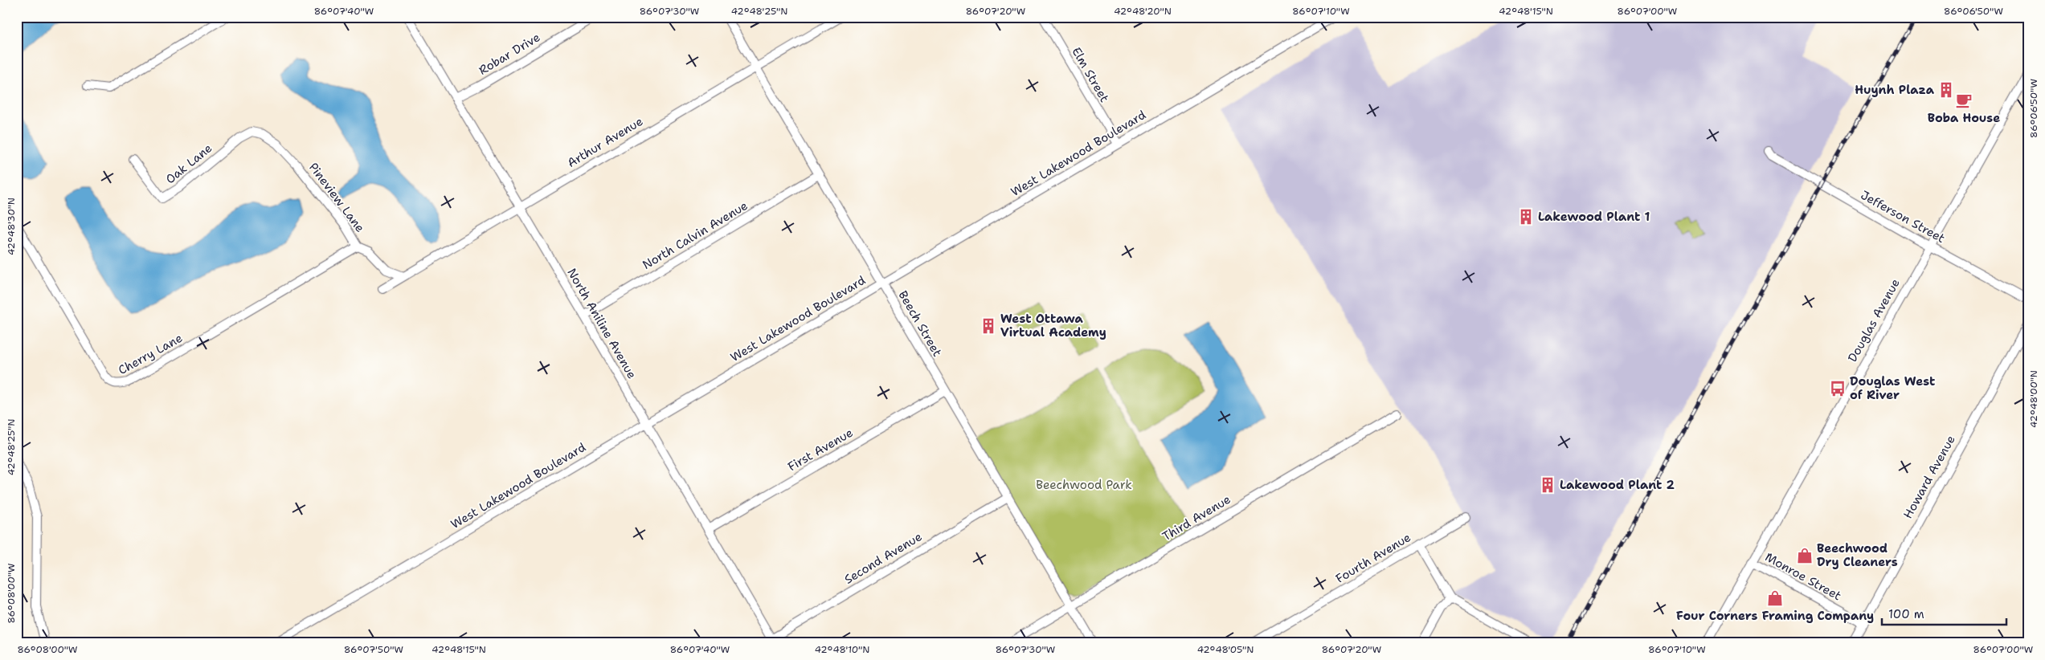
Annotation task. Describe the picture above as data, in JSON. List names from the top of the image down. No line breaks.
{"streets":{"street":["Robar Drive","Elm Street","Arthur Avenue","West Lakewood Boulevard","Oak Lane","Pineview Lane","Jefferson Street","North Calvin Avenue","Douglas Avenue","North Aniline Avenue","Beech Street","Cherry Lane","First Avenue","Howard Avenue","Third Avenue","Second Avenue","Fourth Avenue","Monroe Street"]},"crossings":[["Robar Drive","North Aniline Avenue"],["Elm Street","West Lakewood Boulevard"],["Arthur Avenue","Pineview Lane"],["Arthur Avenue","North Aniline Avenue"],["Arthur Avenue","Beech Street"],["West Lakewood Boulevard","North Aniline Avenue"],["West Lakewood Boulevard","Beech Street"],["Oak Lane","Pineview Lane"],["Pineview Lane","Cherry Lane"],["Jefferson Street","Douglas Avenue"],["North Calvin Avenue","North Aniline Avenue"],["North Calvin Avenue","Beech Street"],["Douglas Avenue","Monroe Street"],["North Aniline Avenue","First Avenue"],["North Aniline Avenue","Second Avenue"],["Beech Street","First Avenue"],["Beech Street","Third Avenue"],["Beech Street","Second Avenue"],["Howard Avenue","Monroe Street"]],"parks":["Beechwood Park"],"places":{"building":["Huynh Plaza","Lakewood Plant 1","West Ottawa Virtual Academy","Lakewood Plant 2"],"cafe":["Boba House"],"bus stop":["Douglas West of River"],"shop":["Beechwood Dry Cleaners","Four Corners Framing Company"]},"scale_bar":"100 m","coordinates":["86°07'40\"W","86°07'30\"W","42°48'25\"N","86°07'20\"W","42°48'20\"N","86°07'10\"W","42°48'15\"N","86°07'00\"W","86°06'50\"W","42°48'30\"N","42°48'00\"N","86°08'00\"W","86°07'50\"W","42°48'10\"N","42°48'05\"N"]}
